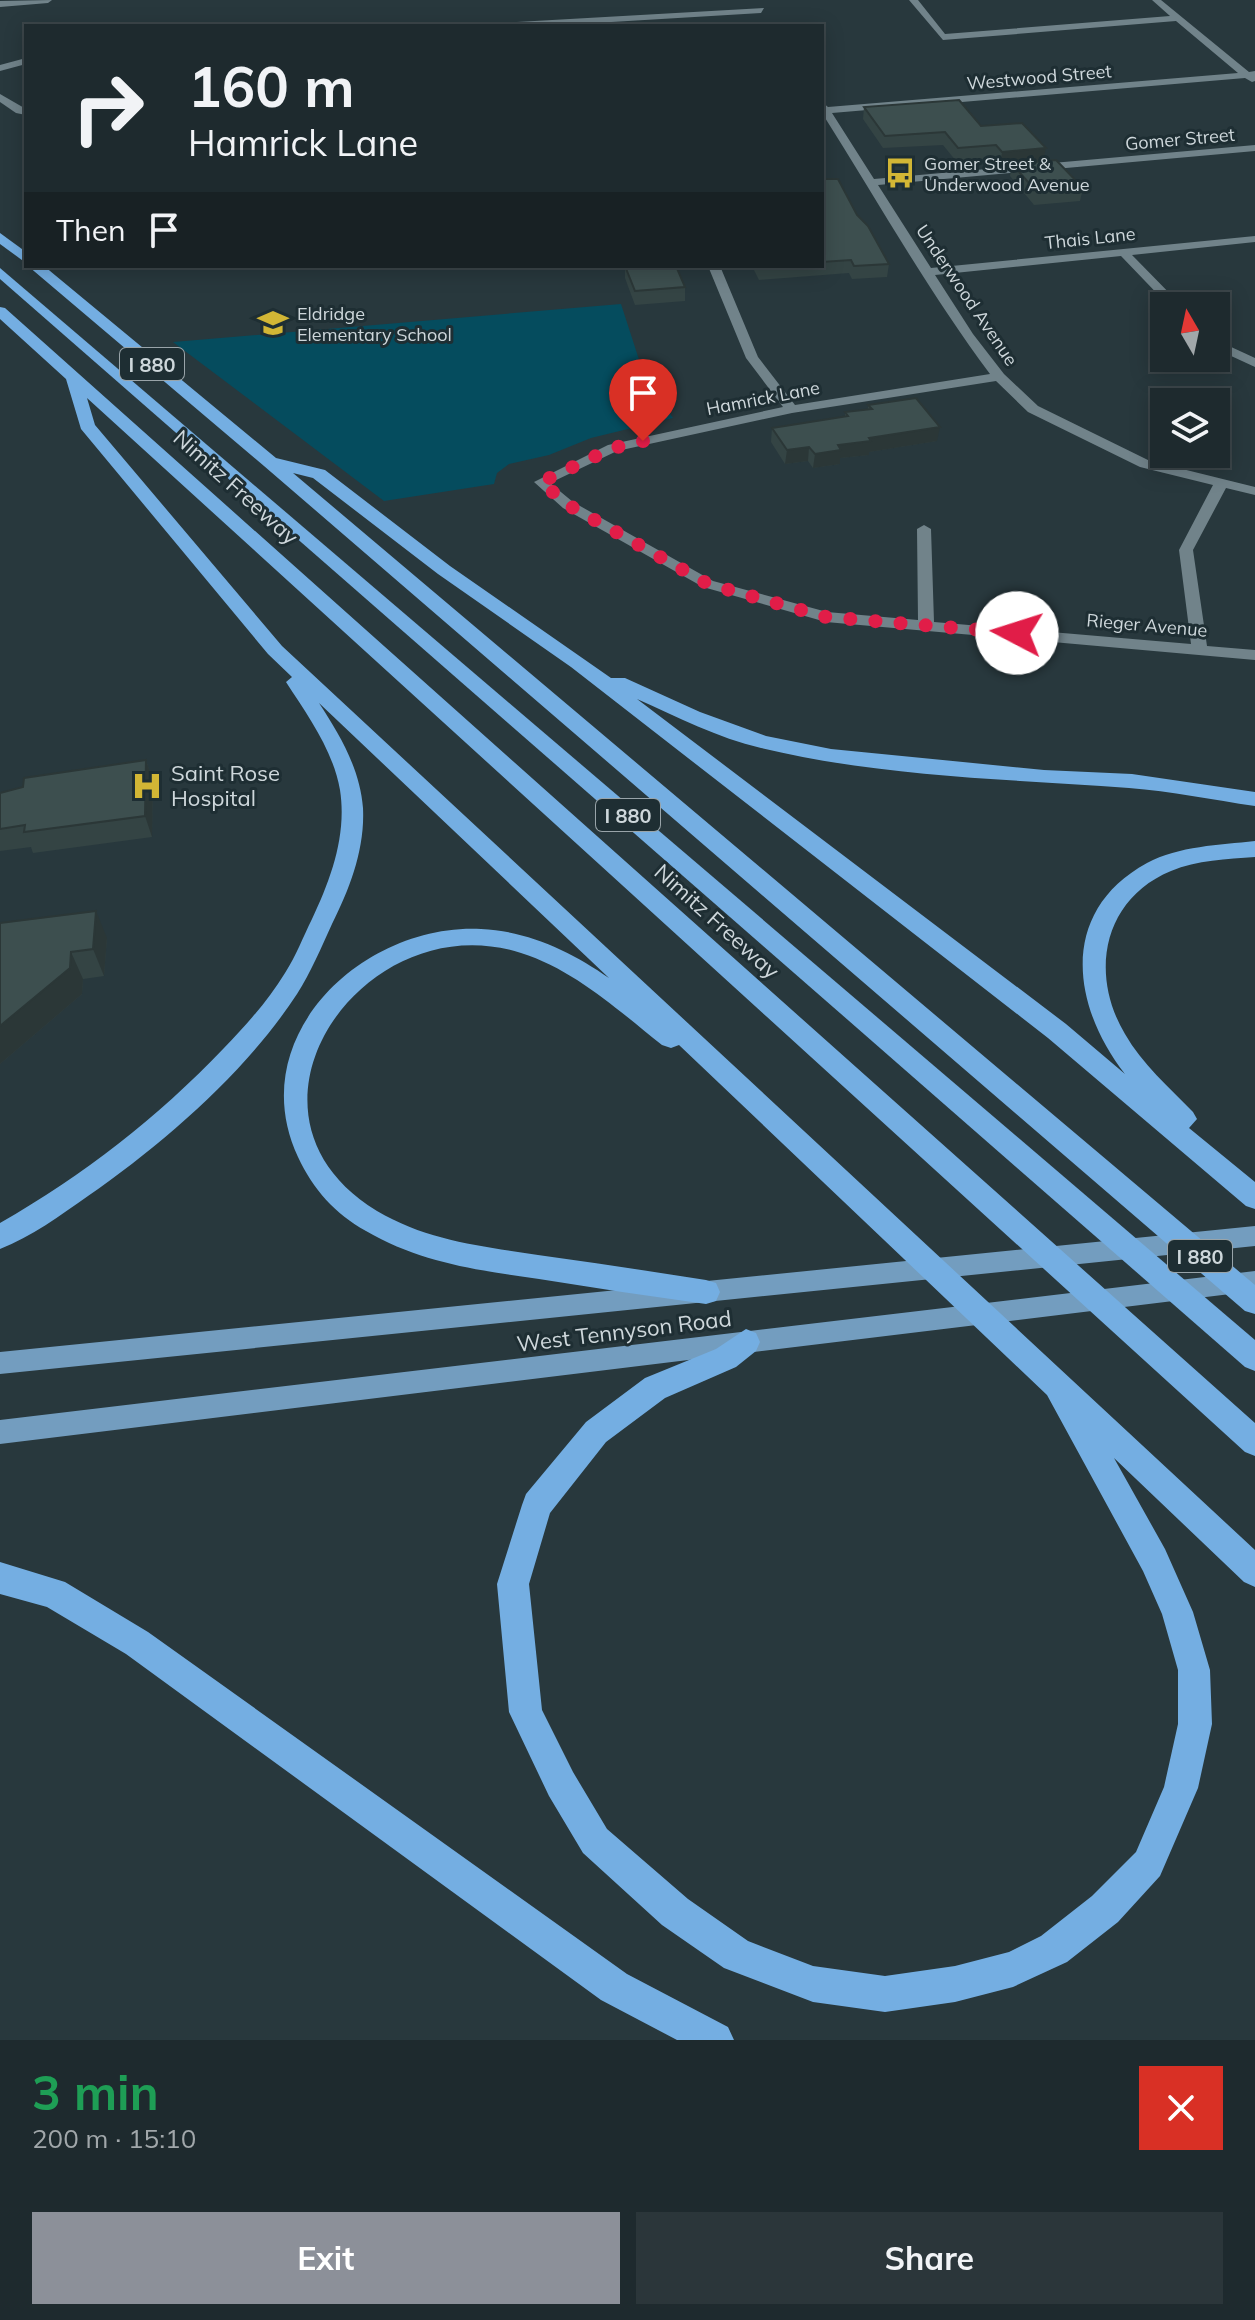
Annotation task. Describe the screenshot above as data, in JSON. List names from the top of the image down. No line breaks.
{"streets":{"highway":["I 880","Nimitz Freeway"],"main road":["West Tennyson Road"],"street":["Westwood Street","Gomer Street","Thais Lane","Underwood Avenue","Hamrick Lane","Rieger Avenue"]},"crossings":[["Westwood Street","Underwood Avenue"],["Gomer Street","Underwood Avenue"],["Thais Lane","Underwood Avenue"],["Underwood Avenue","Hamrick Lane"],["Hamrick Lane","Rieger Avenue"]],"places":{"bus stop":["Gomer Street & Underwood Avenue"],"school or university":["Eldridge Elementary School"],"hospital":["Saint Rose Hospital"]},"north":"top","page":{"turn":["160 m","Hamrick Lane"],"then":"Then","heading":["3 min","200 m · 15:10"],"buttons":["Exit","Share"]}}
